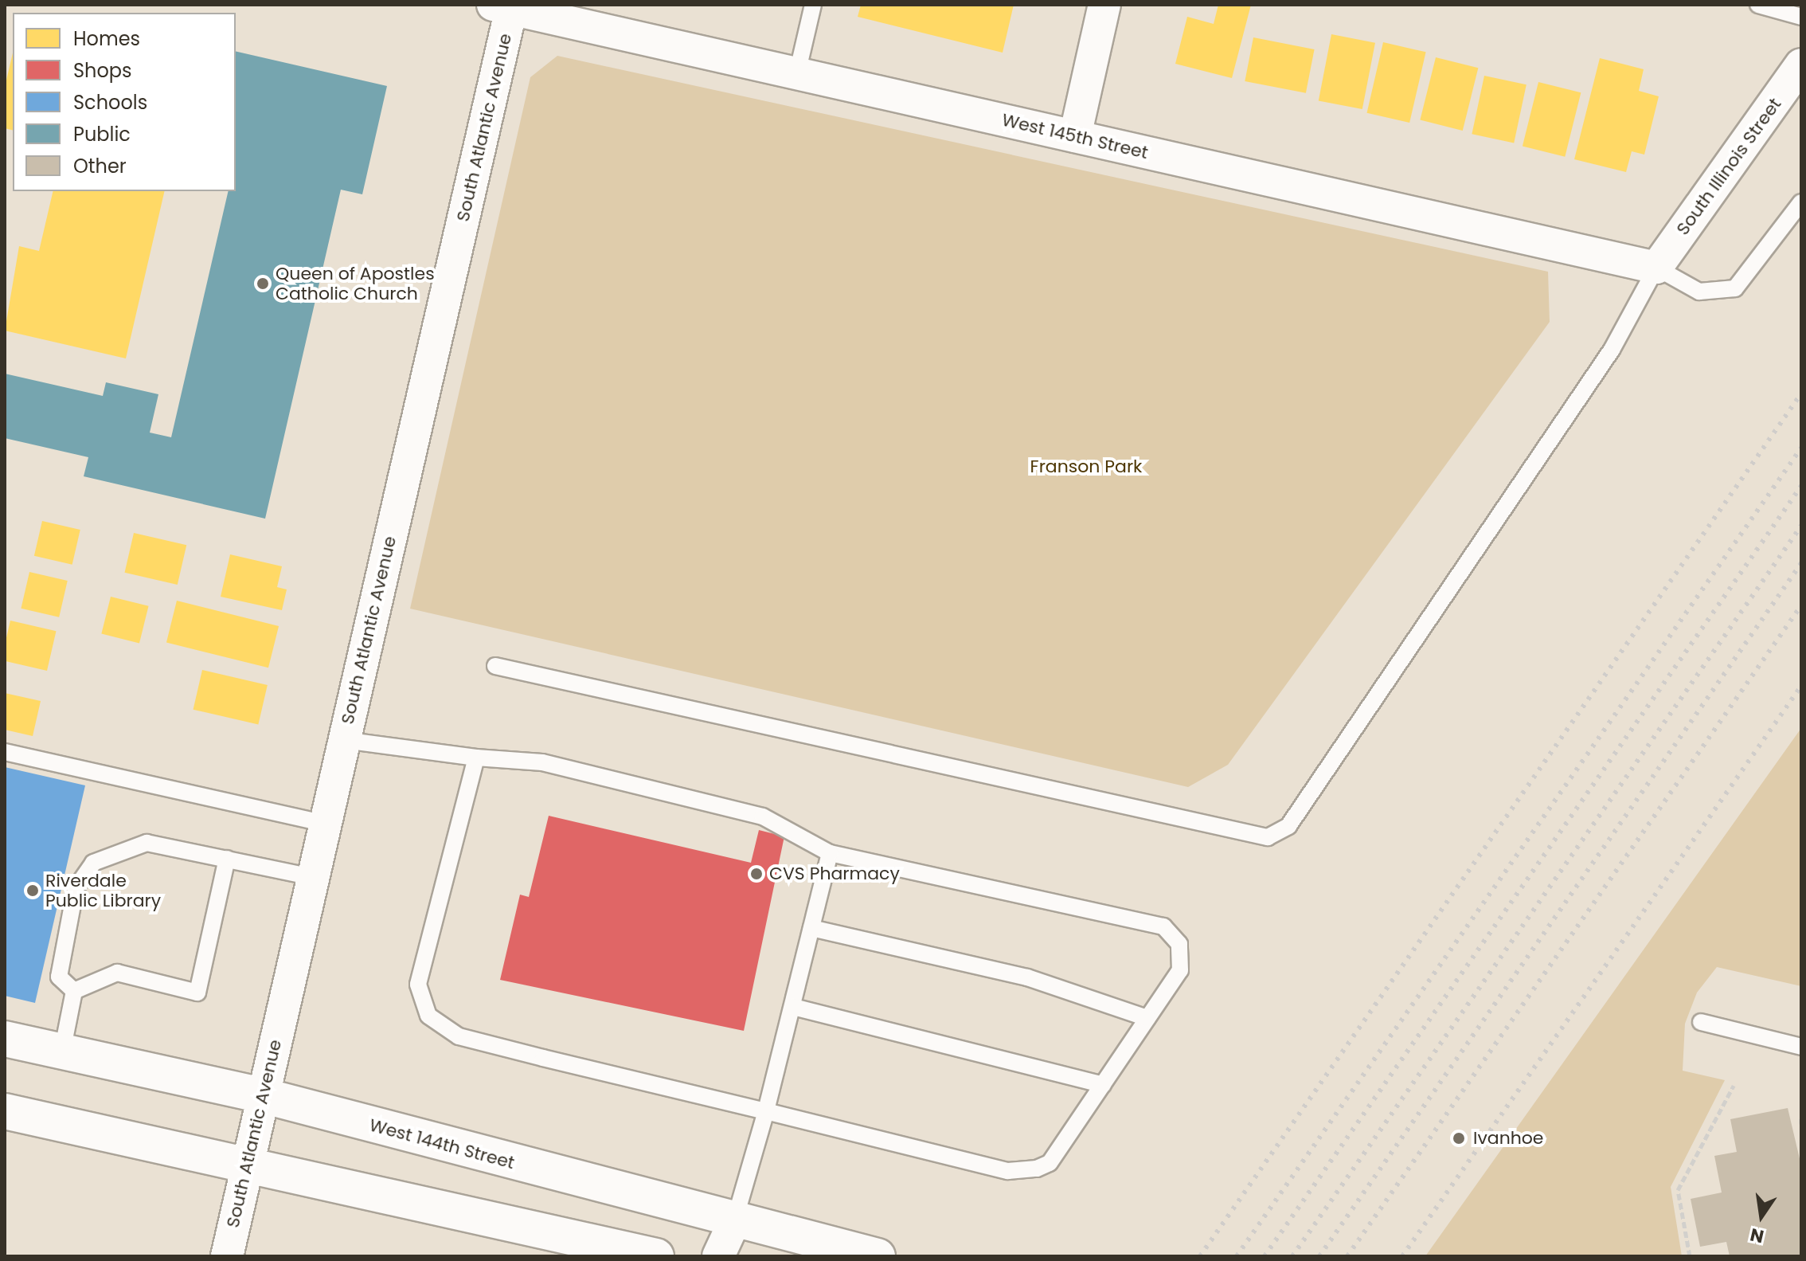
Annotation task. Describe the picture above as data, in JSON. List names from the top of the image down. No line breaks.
{"streets":{"street":["South Atlantic Avenue","West 145th Street","South Illinois Street","West 144th Street"]},"crossings":[["South Atlantic Avenue","West 145th Street"],["South Atlantic Avenue","West 144th Street"],["West 145th Street","South Illinois Street"]],"parks":["Franson Park"],"places":["Queen of Apostles Catholic Church","CVS Pharmacy","Riverdale Public Library","Ivanhoe"],"legend":["Homes","Shops","Schools","Public","Other"],"north":"bottom"}
